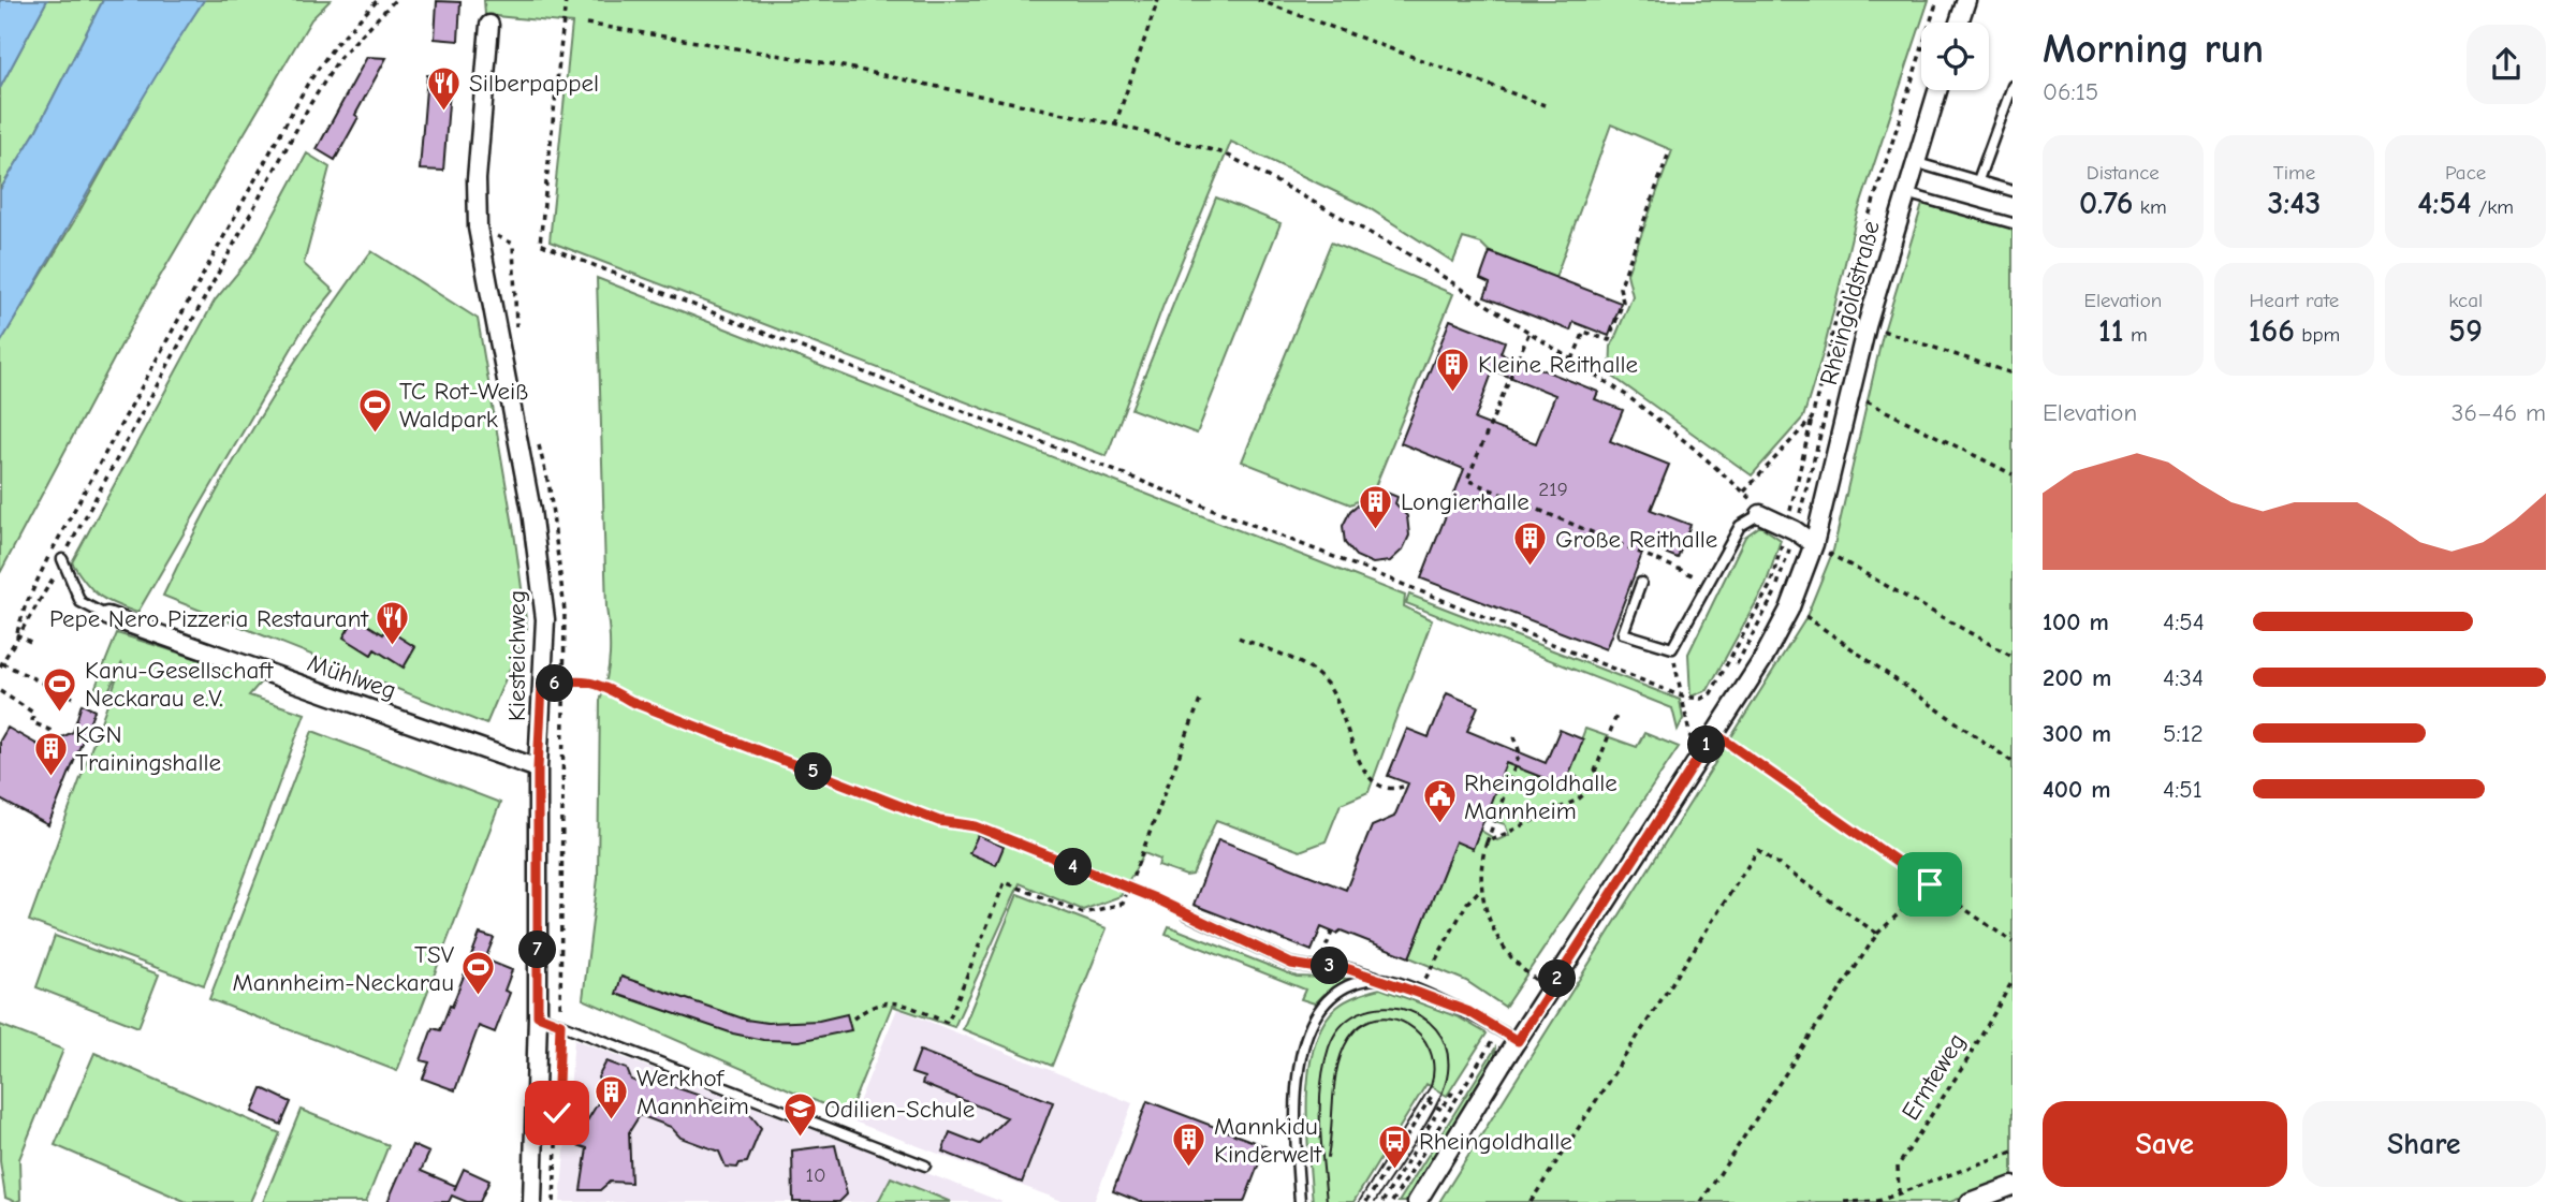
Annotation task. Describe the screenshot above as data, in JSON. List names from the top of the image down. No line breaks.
{"streets":{"street":["Rheingoldstraße","Kiesteichweg","Mühlweg"],"path":["Ernteweg"]},"crossings":[["Kiesteichweg","Mühlweg"]],"places":{"restaurant":["Silberpappel","Pepe Nero Pizzeria Restaurant"],"building":["Kleine Reithalle","Longierhalle","Große Reithalle","KGN Trainingshalle","Werkhof Mannheim","Mannkidu Kinderwelt"],"sports":["TC Rot-Weiß Waldpark","Kanu-Gesellschaft Neckarau e.V.","TSV Mannheim-Neckarau"],"public building":["Rheingoldhalle Mannheim"],"school or university":["Odilien-Schule"],"bus stop":["Rheingoldhalle"]},"house_numbers":["219","10"],"page":{"heading":["Morning run","06:15"],"stats":[["Distance","0.76 km"],["Time","3:43"],["Pace","4:54 /km"],["Elevation","11 m"],["Heart rate","166 bpm"],["kcal","59"]],"chart":["Elevation","36–46 m"],"list":[{"name":"100 m","note":"4:54"},{"name":"200 m","note":"4:34"},{"name":"300 m","note":"5:12"},{"name":"400 m","note":"4:51"}],"pins":["6","1","5","4","7","3","2"],"buttons":["Save","Share"]}}
